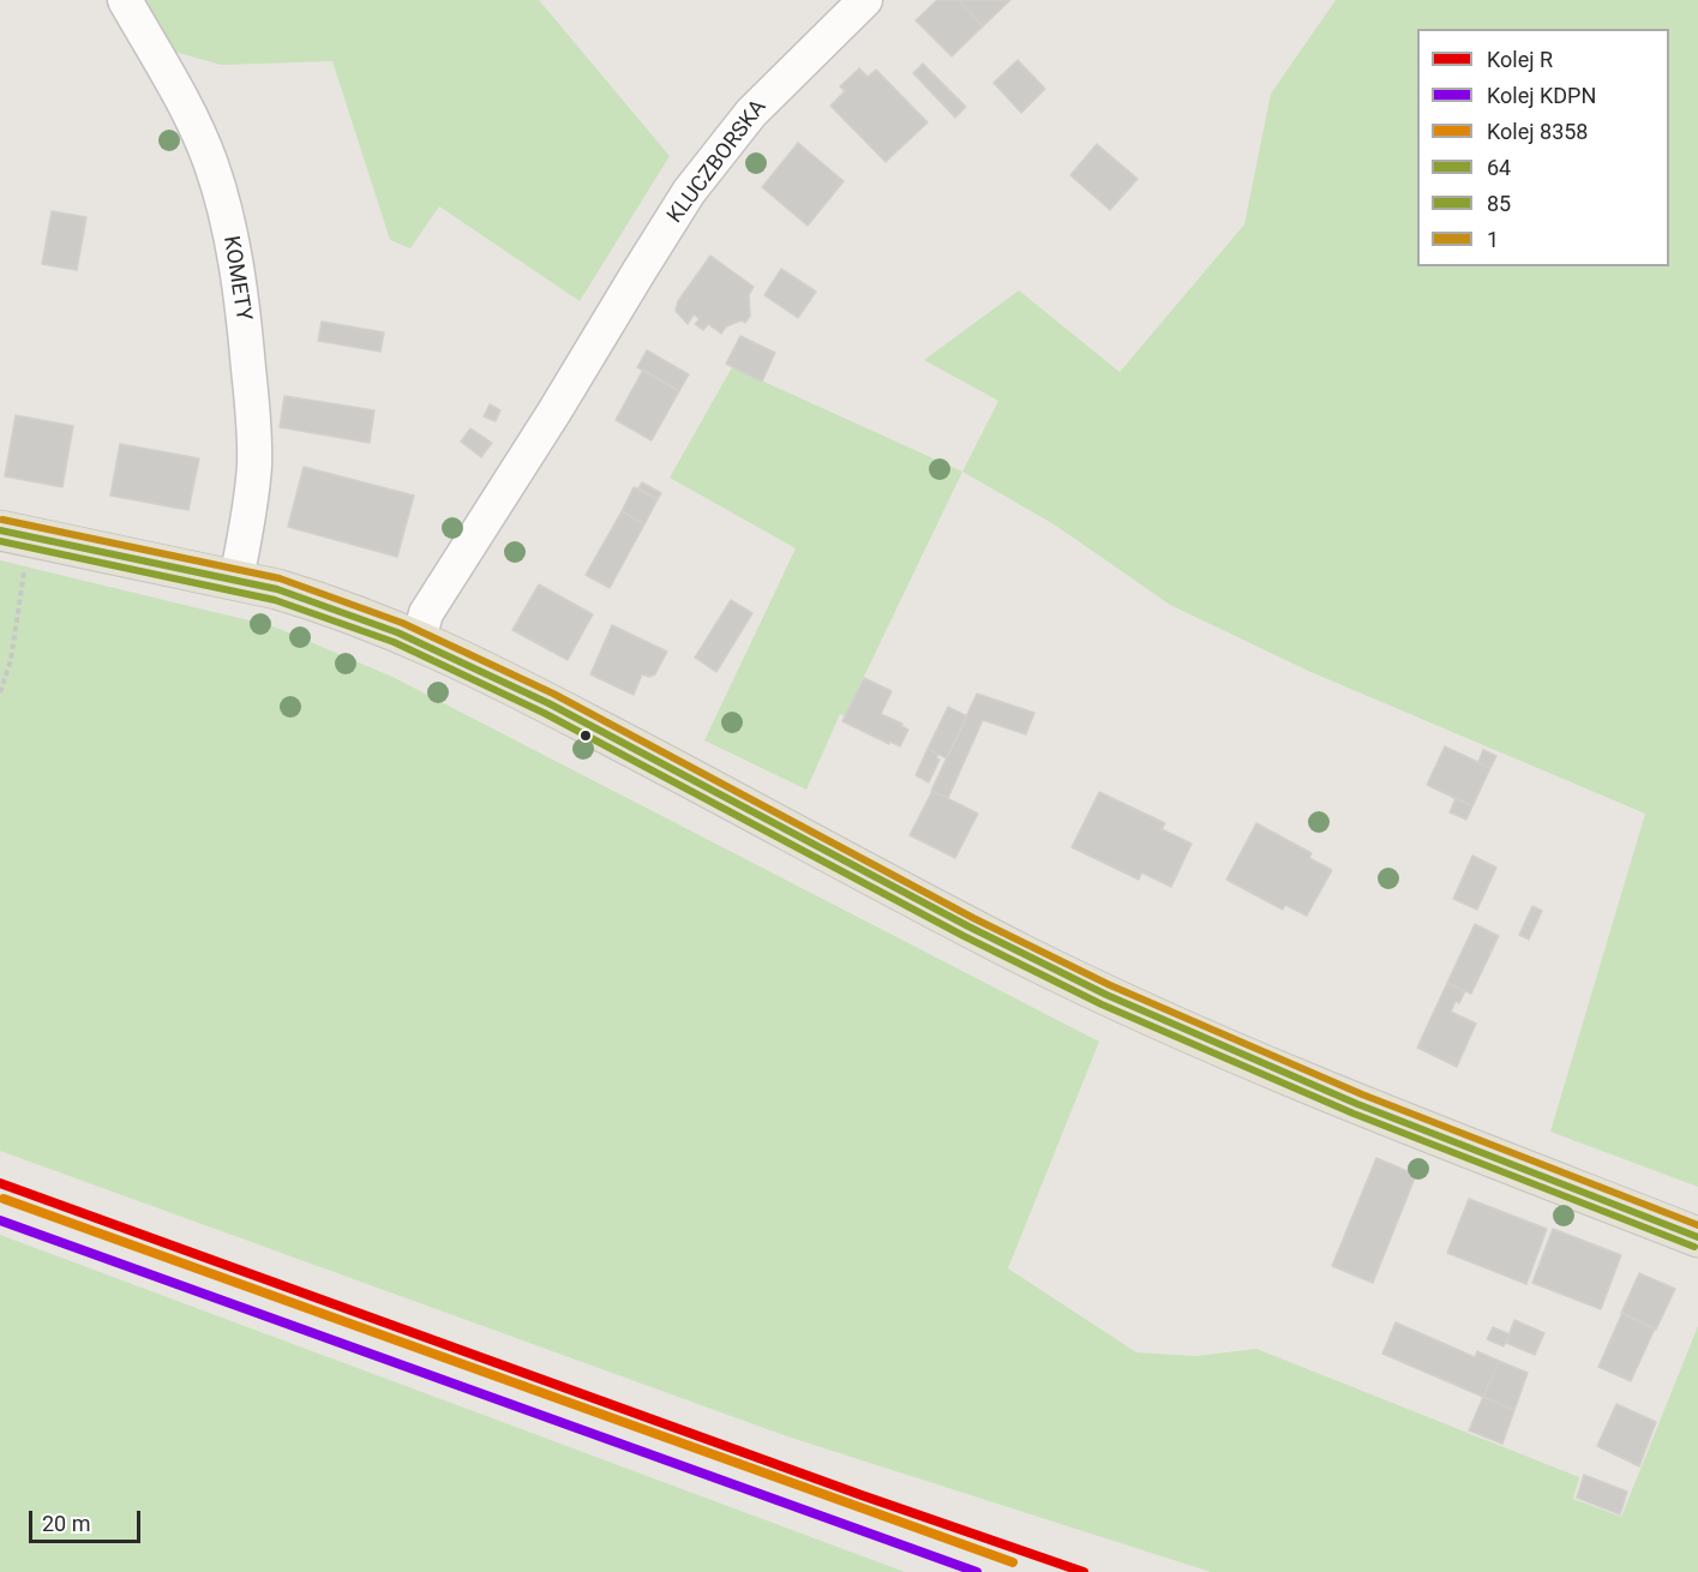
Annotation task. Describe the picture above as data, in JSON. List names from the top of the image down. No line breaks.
{"streets":{"street":["KLUCZBORSKA","KOMETY"]},"lines":["transit line 1","transit line 64","transit line 85","rail line R","rail line 8358","rail line KDPN"],"legend":["Kolej R","Kolej KDPN","Kolej 8358","64","85","1"],"scale_bar":"20 m"}
